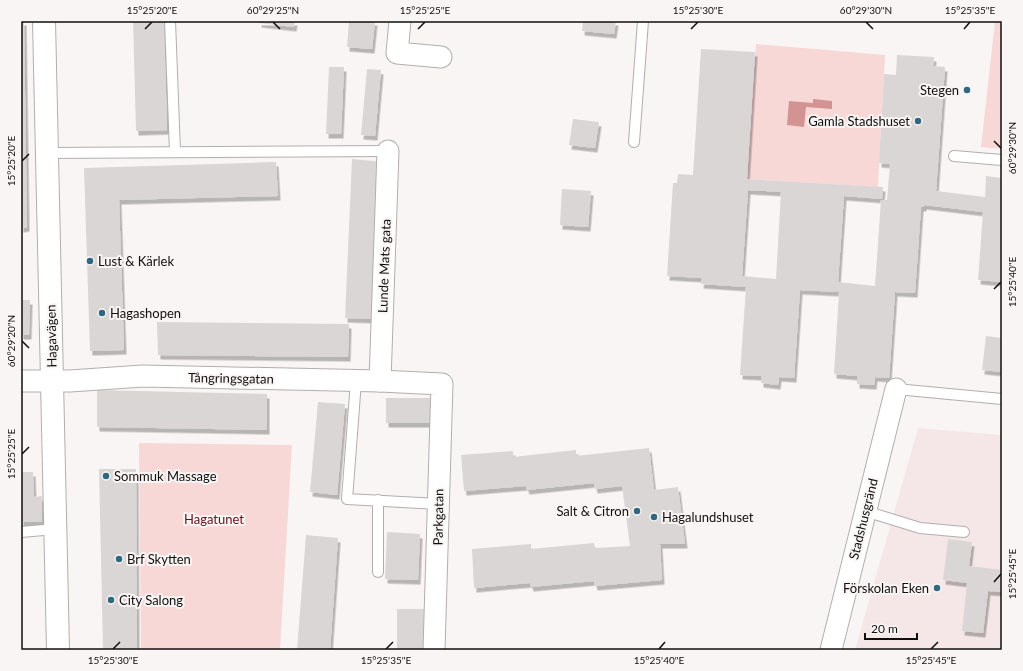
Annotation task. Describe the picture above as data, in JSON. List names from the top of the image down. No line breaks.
{"streets":{"street":["Lunde Mats gata","Hagavägen","Tångringsgatan","Parkgatan","Stadshusgränd"]},"crossings":[["Lunde Mats gata","Tångringsgatan"],["Hagavägen","Tångringsgatan"],["Tångringsgatan","Parkgatan"]],"parks":["Hagatunet"],"places":["Stegen","Gamla Stadshuset","Lust & Kärlek","Hagashopen","Sommuk Massage","Salt & Citron","Hagalundshuset","Brf Skytten","Förskolan Eken","City Salong"],"scale_bar":"20 m","coordinates":["15°25'20\"E","60°29'25\"N","15°25'25\"E","15°25'30\"E","60°29'30\"N","15°25'35\"E","15°25'40\"E","60°29'20\"N","15°25'45\"E"]}
